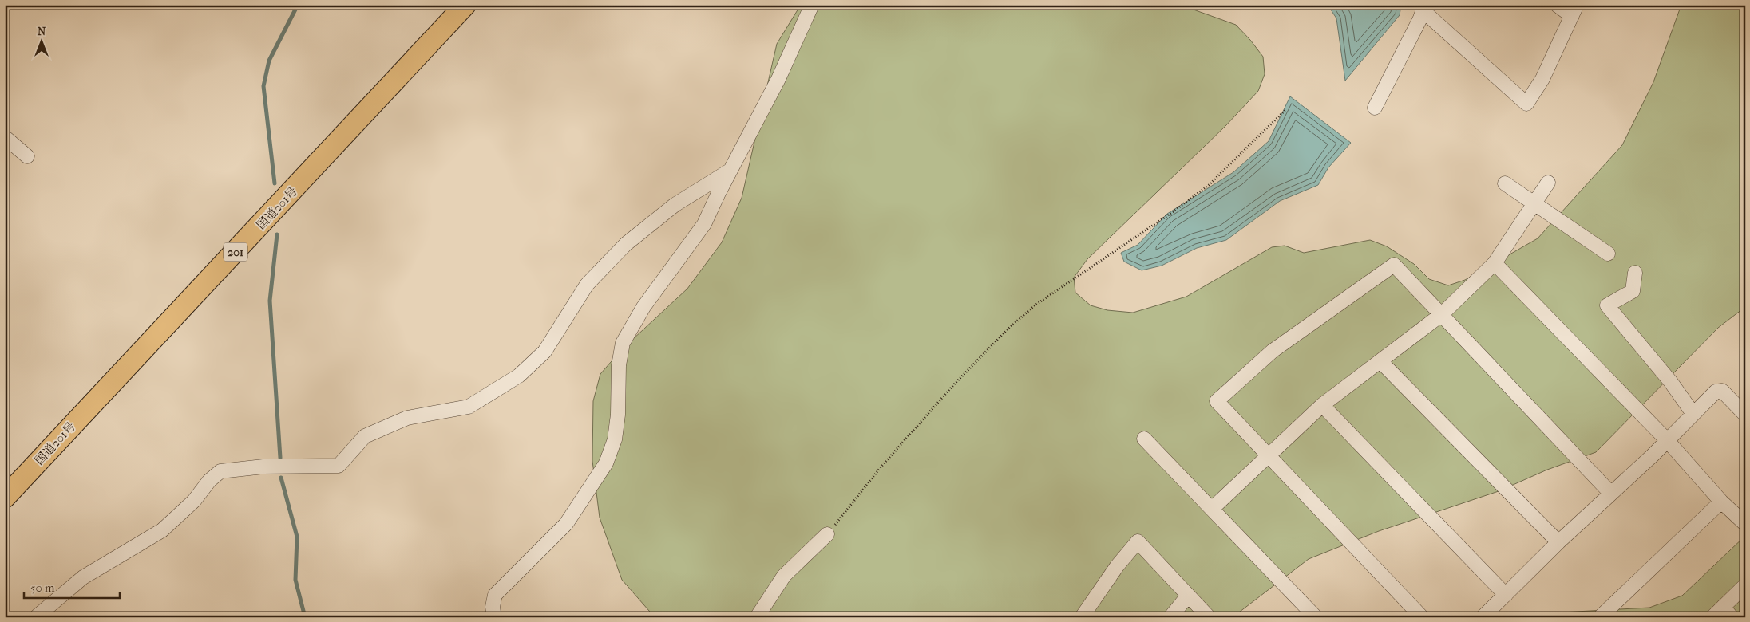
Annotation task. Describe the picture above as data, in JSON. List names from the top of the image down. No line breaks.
{"streets":{"highway":["国道201号","201"]},"scale_bar":"50 m","north":"top"}
